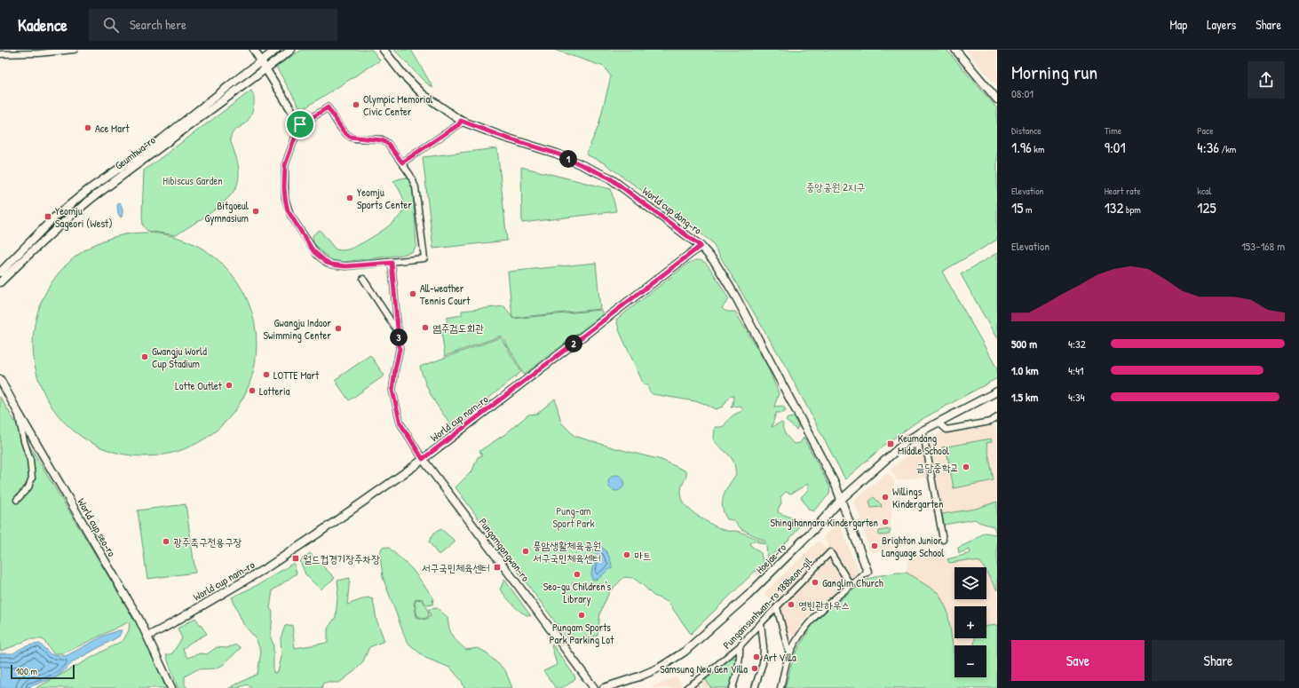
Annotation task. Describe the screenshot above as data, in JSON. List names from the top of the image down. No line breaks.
{"streets":{"street":["Geumhwa-ro","World cup dong-ro","World cup nam-ro","World cup seo-ro","Pungamgongwon-ro","Hoejae-ro","Pungamsunhwan-ro 188beon-gil"]},"crossings":[["World cup dong-ro","World cup nam-ro"],["World cup dong-ro","Hoejae-ro"],["World cup nam-ro","World cup seo-ro"],["World cup nam-ro","Pungamgongwon-ro"]],"parks":["Hibiscus Garden","중앙공원 2지구","Pung-am Sport Park"],"places":{"other":["Olympic Memorial Civic Center","Ace Mart","Yeomju Sports Center","Bitgoeul Gymnasium","All-weather Tennis Court","염주검도회관","Gwangju Indoor Swimming Center","Gwangju World Cup Stadium","LOTTE Mart","Lotte Outlet","Lotteria","금당중학교","Willings Kindergarten","Shingihannara Kindergarten","광주축구전용구장","Brighton Junior Language School","풍암생활체육공원 서구국민체육센터","마트","Seo-gu Children's Library","Ganglim Church","영빈관하우스","Pungam Sports Park Parking Lot","Art Villa","Samsung New Gen Villa"],"transit":["Yeomju Sageori (West)","Keumdang Middle School","월드컵경기장주차장","서구국민체육센터"]},"scale_bar":"100 m","page":{"header":"Kadence","search":"Search here","nav":["Map","Layers","Share"],"heading":["Morning run","08:01"],"stats":[["Distance","1.96 km"],["Time","9:01"],["Pace","4:36 /km"],["Elevation","15 m"],["Heart rate","132 bpm"],["kcal","125"]],"pins":["1","3","2"],"chart":["Elevation","153–168 m"],"list":[{"name":"500 m","note":"4:32"},{"name":"1.0 km","note":"4:41"},{"name":"1.5 km","note":"4:34"}],"map_buttons":["+","−"],"buttons":["Save","Share"],"scale":"100 m"}}
